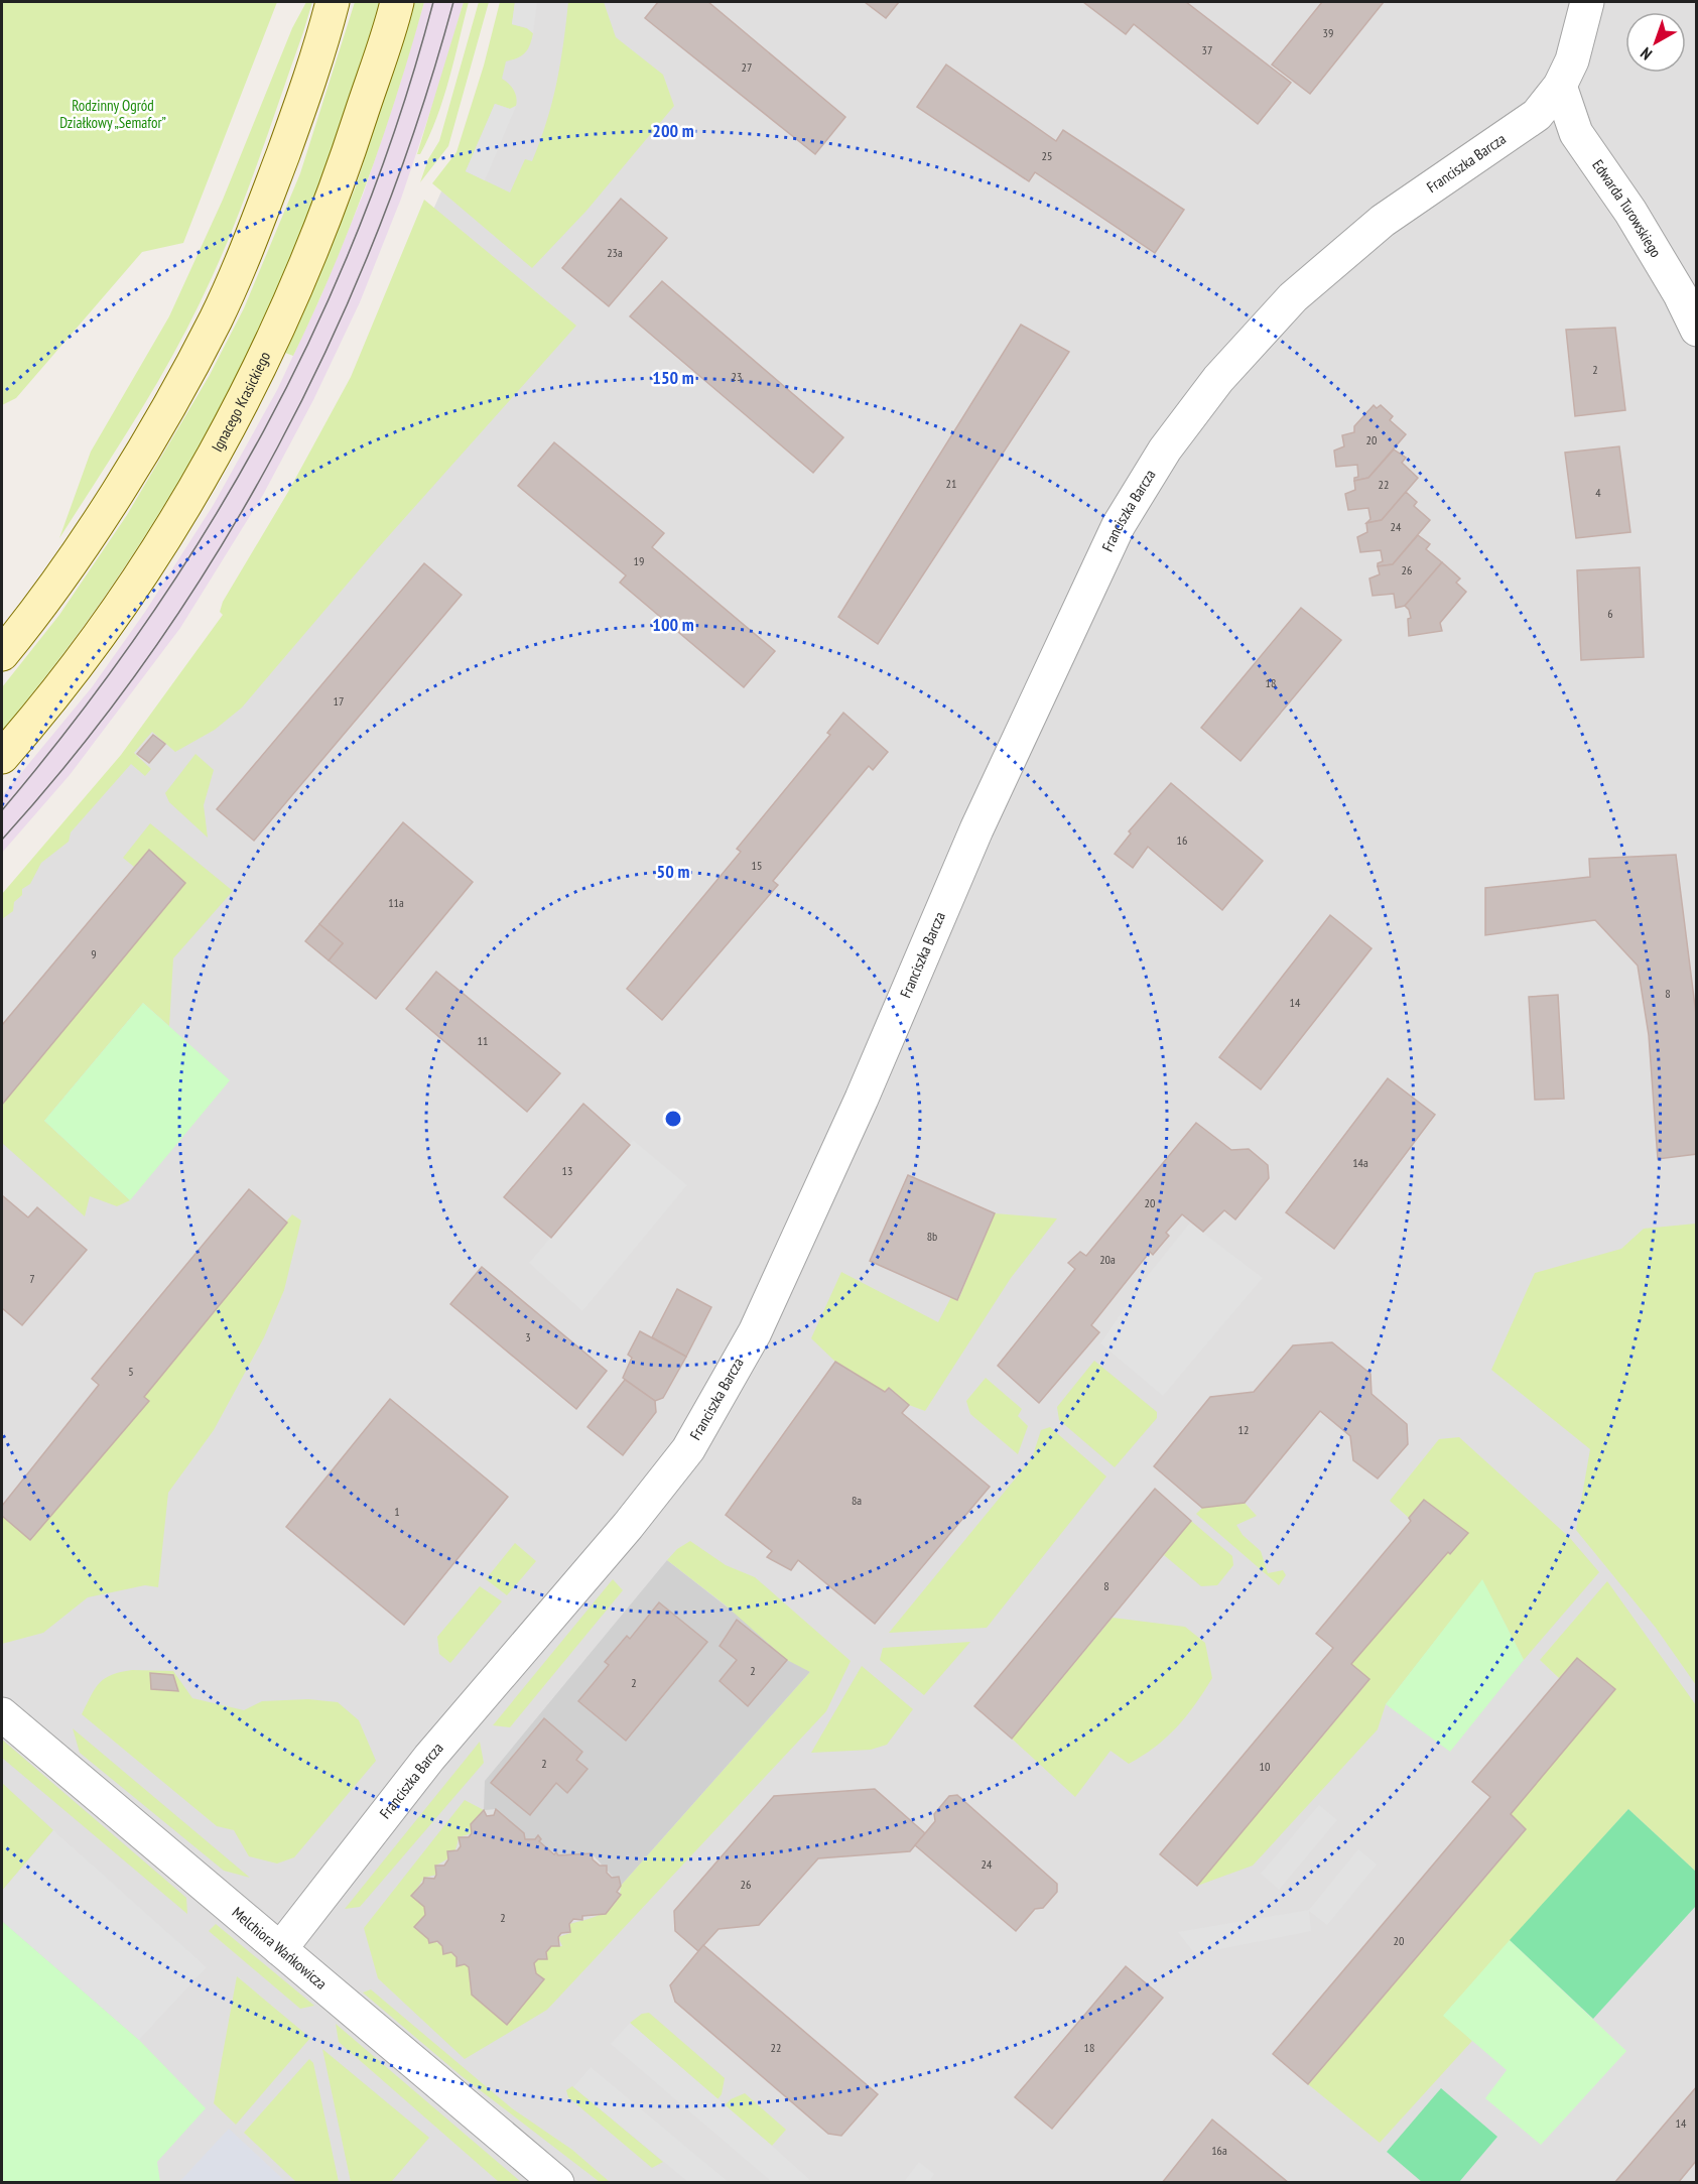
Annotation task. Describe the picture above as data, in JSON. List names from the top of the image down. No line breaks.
{"streets":{"main road":["Ignacego Krasickiego"],"street":["Franciszka Barcza","Edwarda Turowskiego","Melchiora Wańkowicza"]},"crossings":[["Franciszka Barcza","Edwarda Turowskiego"],["Franciszka Barcza","Melchiora Wańkowicza"]],"parks":["Rodzinny Ogród Działkowy „Semafor”"],"house_numbers":["39","37","27","25","23a","2","23","20","21","22","4","24","19","26","6","18","17","16","15","11a","9","8","14","11","14a","13","20","8b","20a","7","3","5","12","8a","1","8","2","2","2","10","24","26","2","20","22","18","14","16a"],"north":"bottom left","rings":["200 m","150 m","100 m","50 m"]}
